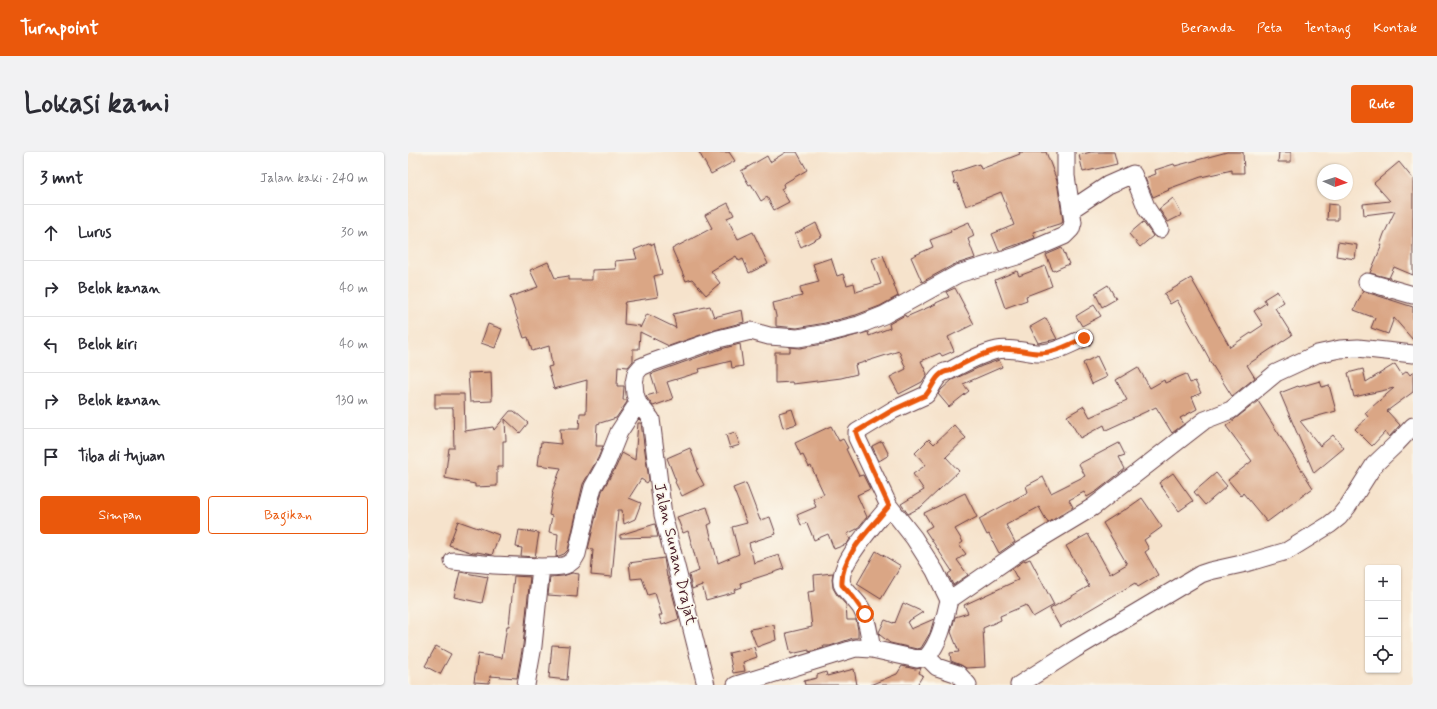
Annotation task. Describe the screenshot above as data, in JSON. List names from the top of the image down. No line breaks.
{"streets":{"street":["Jalan Sunan Drajat"]},"north":"right","page":{"header":"Turnpoint","nav":["Beranda","Peta","Tentang","Kontak"],"buttons":["Rute",["Simpan","Bagikan"]],"title":"Lokasi kami","heading":["3 mnt","Jalan kaki · 240 m"],"list":[["Lurus","30 m"],["Belok kanan","40 m"],["Belok kiri","40 m"],["Belok kanan","130 m"],"Tiba di tujuan"],"map_buttons":["+","−"]}}
